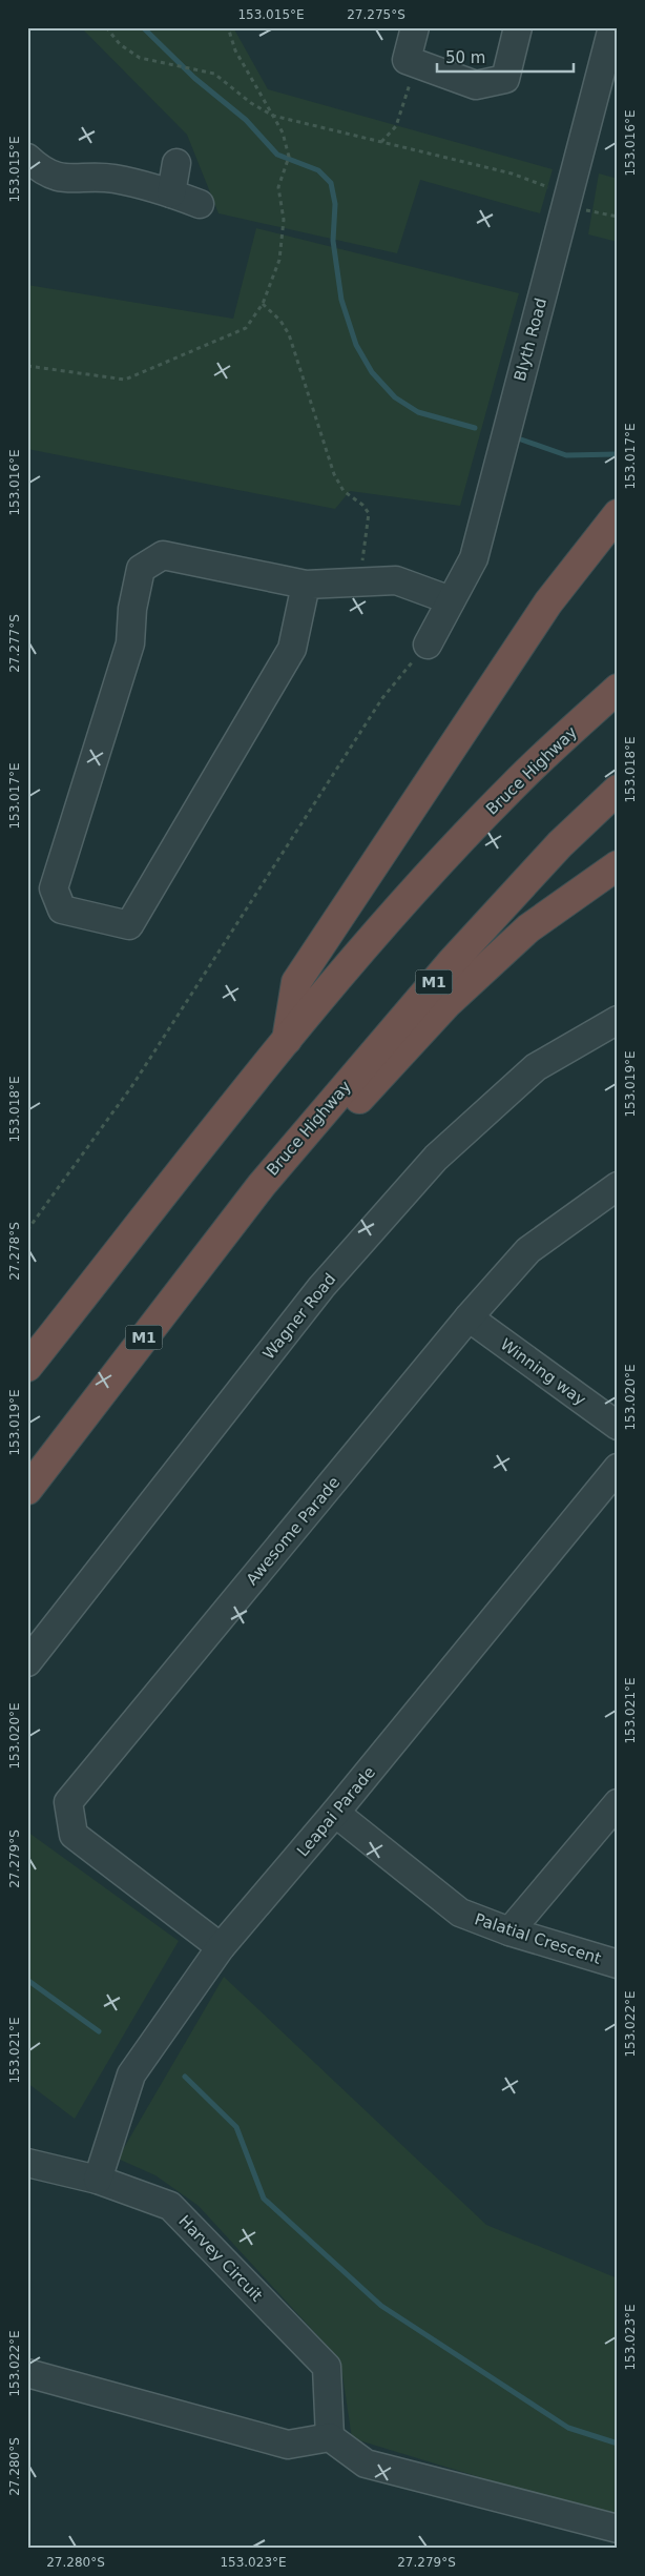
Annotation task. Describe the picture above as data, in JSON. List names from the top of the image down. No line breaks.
{"streets":{"highway":["Bruce Highway","M1"],"street":["Blyth Road","Wagner Road","Winning way","Awesome Parade","Leapai Parade","Palatial Crescent","Harvey Circuit"]},"crossings":[["Winning way","Awesome Parade"],["Awesome Parade","Leapai Parade"],["Leapai Parade","Palatial Crescent"],["Leapai Parade","Harvey Circuit"]],"scale_bar":"50 m","coordinates":["153.015°E","27.275°S","153.016°E","153.017°E","27.277°S","153.018°E","153.019°E","27.278°S","153.020°E","153.021°E","27.279°S","153.022°E","153.023°E","27.280°S"]}
